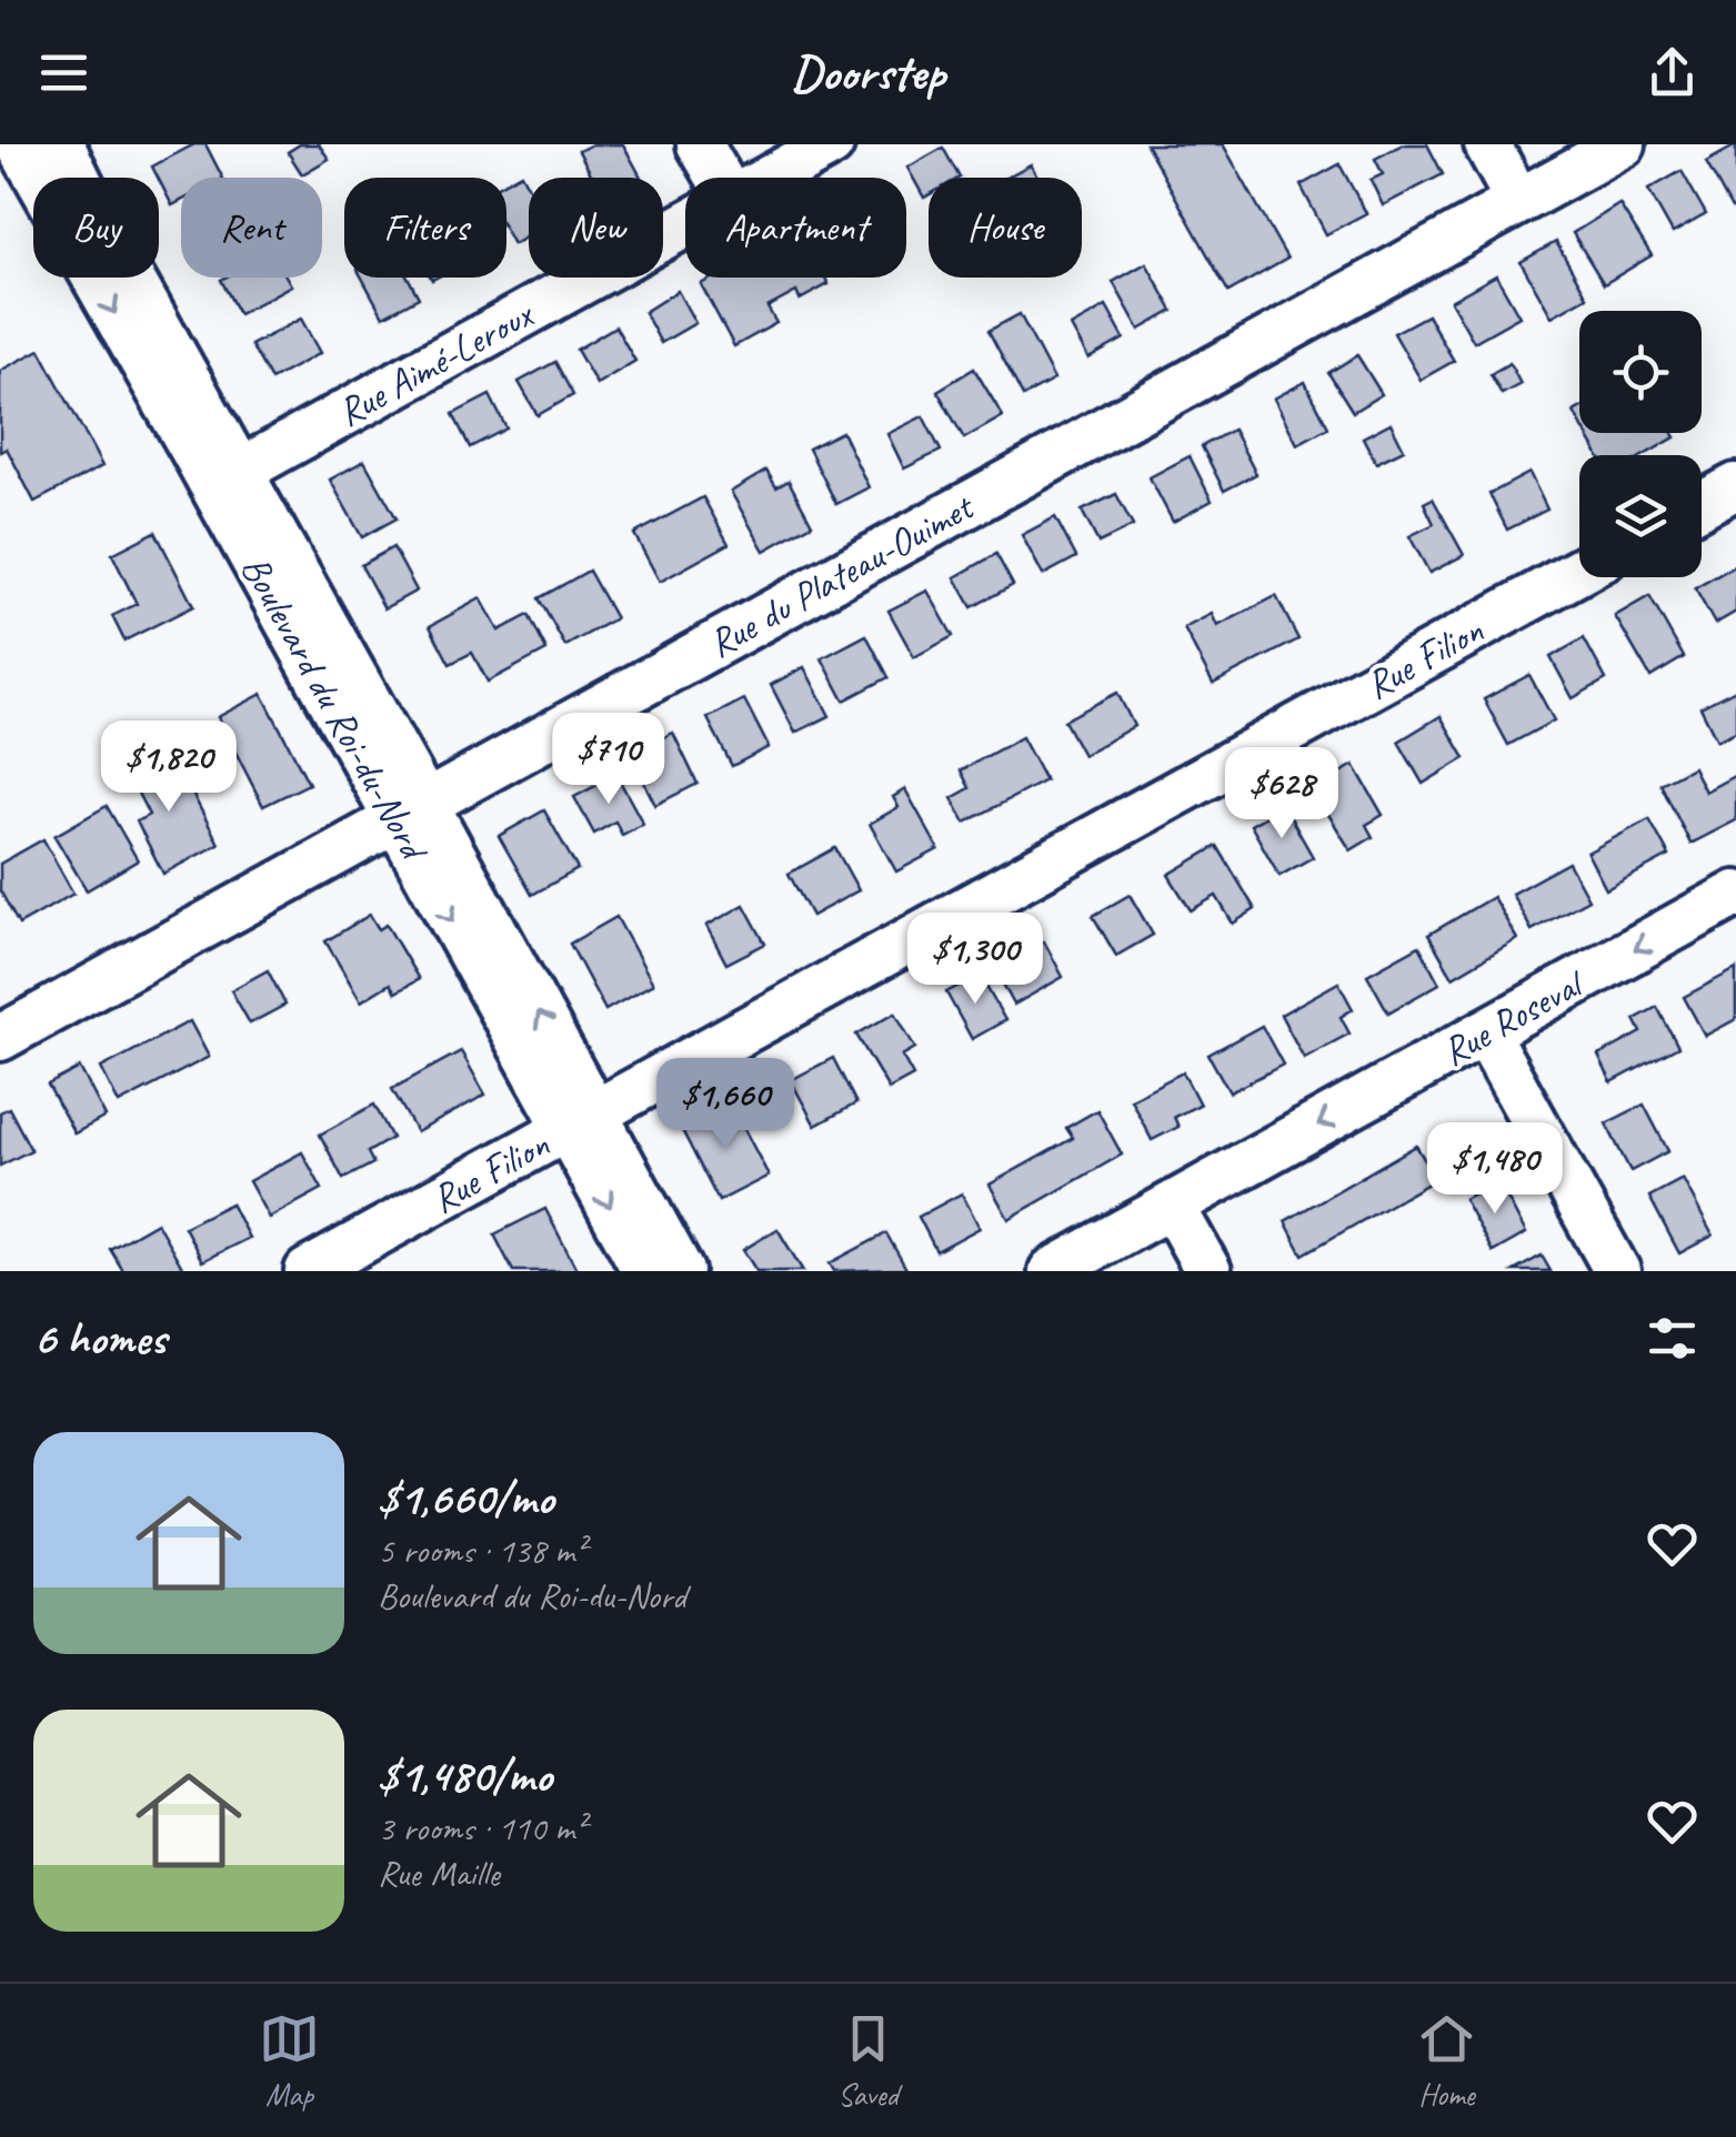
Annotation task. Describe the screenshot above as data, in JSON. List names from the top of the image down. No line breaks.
{"streets":{"street":["Rue Aimé-Leroux","Rue du Plateau-Ouimet","Rue Filion","Boulevard du Roi-du-Nord","Rue Roseval"]},"crossings":[["Rue Aimé-Leroux","Boulevard du Roi-du-Nord"],["Rue du Plateau-Ouimet","Boulevard du Roi-du-Nord"],["Rue Filion","Boulevard du Roi-du-Nord"]],"one_way":["Rue Roseval"],"page":{"header":"Doorstep","chip":["Buy","Rent","Filters","New","Apartment","House"],"price":["$710","$1,820","$628","$1,300","$1,660","$1,480"],"heading":"6 homes","list":[{"name":"$1,660/mo","note":"5 rooms · 138 m² · Boulevard du Roi-du-Nord"},{"name":"$1,480/mo","note":"3 rooms · 110 m² · Rue Maille"}],"tabs":["Map","Saved","Home"]}}
